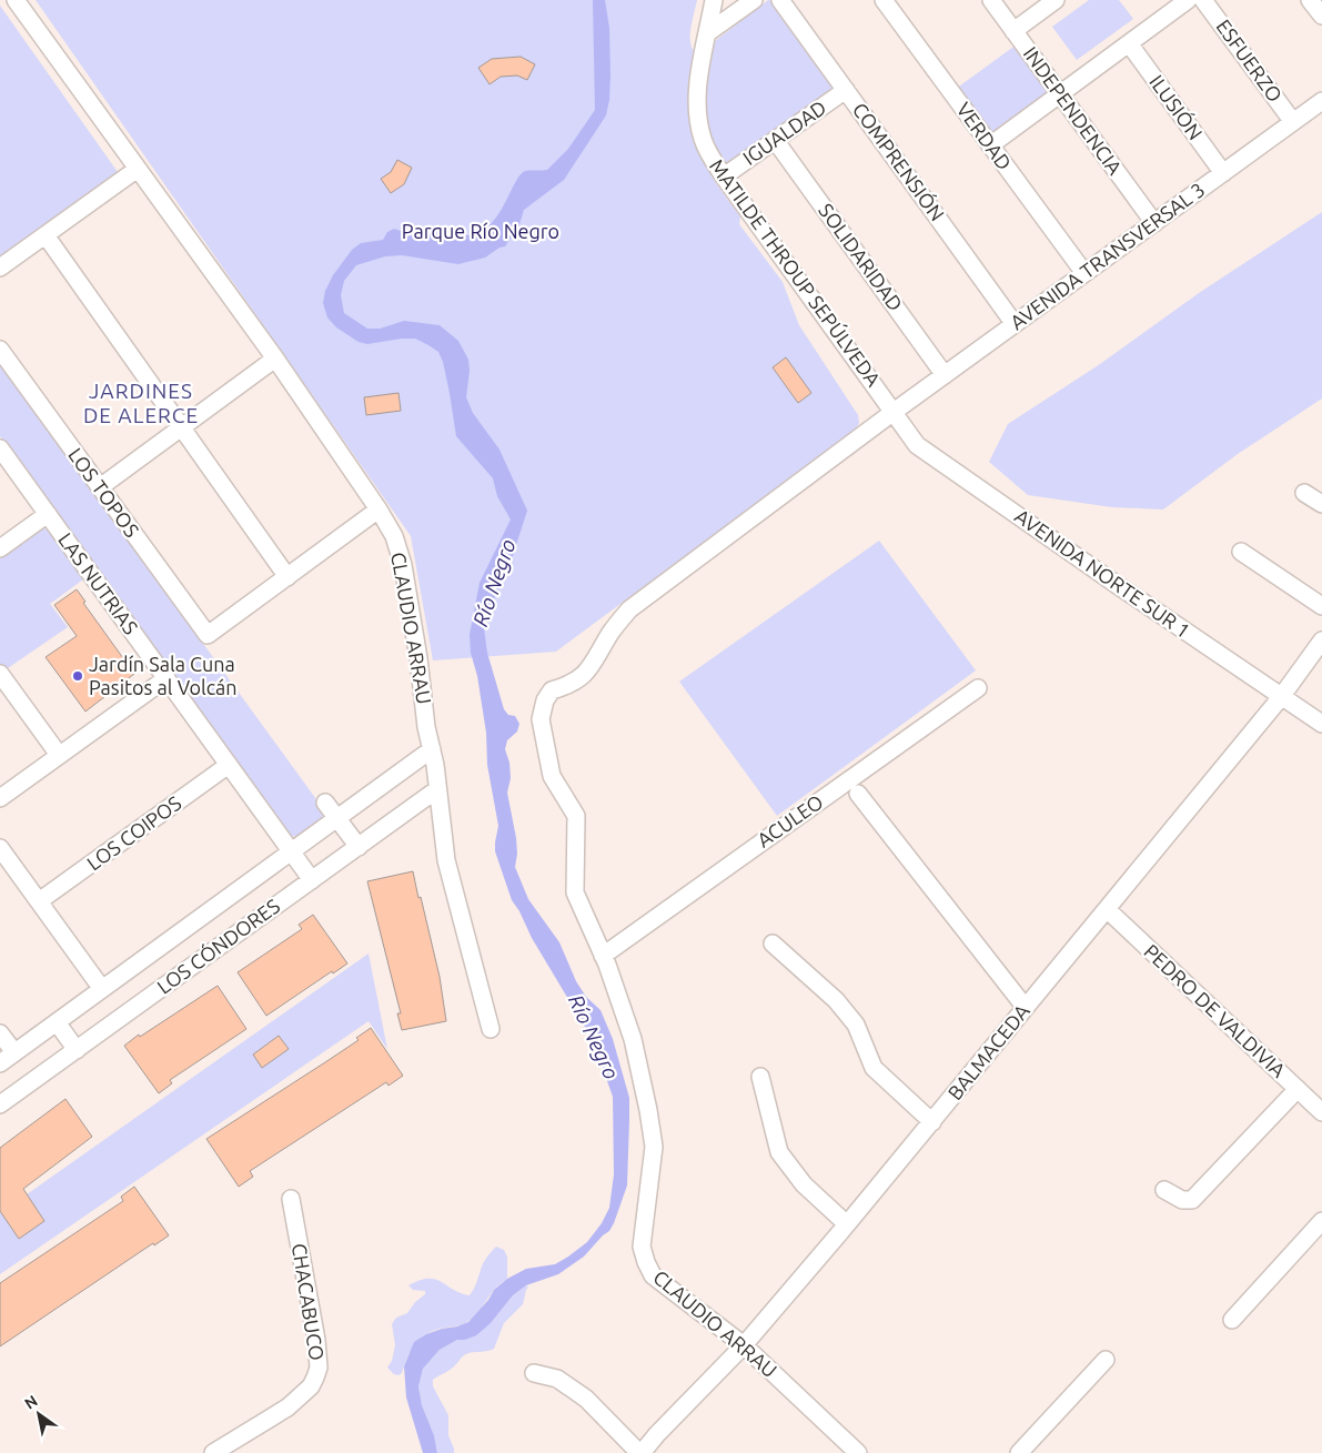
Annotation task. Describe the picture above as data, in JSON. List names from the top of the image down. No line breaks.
{"streets":{"street":["ESFUERZO","ILUSIÓN","INDEPENDENCIA","IGUALDAD","VERDAD","COMPRENSIÓN","AVENIDA TRANSVERSAL 3","SOLIDARIDAD","MATILDE THROUP SEPÚLVEDA","LOS TOPOS","AVENIDA NORTE SUR 1","LAS NUTRIAS","CLAUDIO ARRAU","ACULEO","LOS COIPOS","LOS CÓNDORES","PEDRO DE VALDIVIA","BALMACEDA","CHACABUCO"]},"crossings":[["ESFUERZO","AVENIDA TRANSVERSAL 3"],["ILUSIÓN","AVENIDA TRANSVERSAL 3"],["INDEPENDENCIA","AVENIDA TRANSVERSAL 3"],["IGUALDAD","COMPRENSIÓN"],["IGUALDAD","SOLIDARIDAD"],["IGUALDAD","MATILDE THROUP SEPÚLVEDA"],["VERDAD","AVENIDA TRANSVERSAL 3"],["COMPRENSIÓN","AVENIDA TRANSVERSAL 3"],["AVENIDA TRANSVERSAL 3","SOLIDARIDAD"],["AVENIDA TRANSVERSAL 3","MATILDE THROUP SEPÚLVEDA"],["AVENIDA TRANSVERSAL 3","AVENIDA NORTE SUR 1"],["AVENIDA TRANSVERSAL 3","CLAUDIO ARRAU"],["MATILDE THROUP SEPÚLVEDA","AVENIDA NORTE SUR 1"],["AVENIDA NORTE SUR 1","BALMACEDA"],["LAS NUTRIAS","LOS COIPOS"],["LAS NUTRIAS","LOS CÓNDORES"],["CLAUDIO ARRAU","ACULEO"],["CLAUDIO ARRAU","LOS CÓNDORES"],["CLAUDIO ARRAU","BALMACEDA"],["PEDRO DE VALDIVIA","BALMACEDA"]],"districts":["JARDINES DE ALERCE"],"water":["Río Negro"],"parks":["Parque Río Negro"],"places":["Jardín Sala Cuna Pasitos al Volcán"],"north":"top left"}
